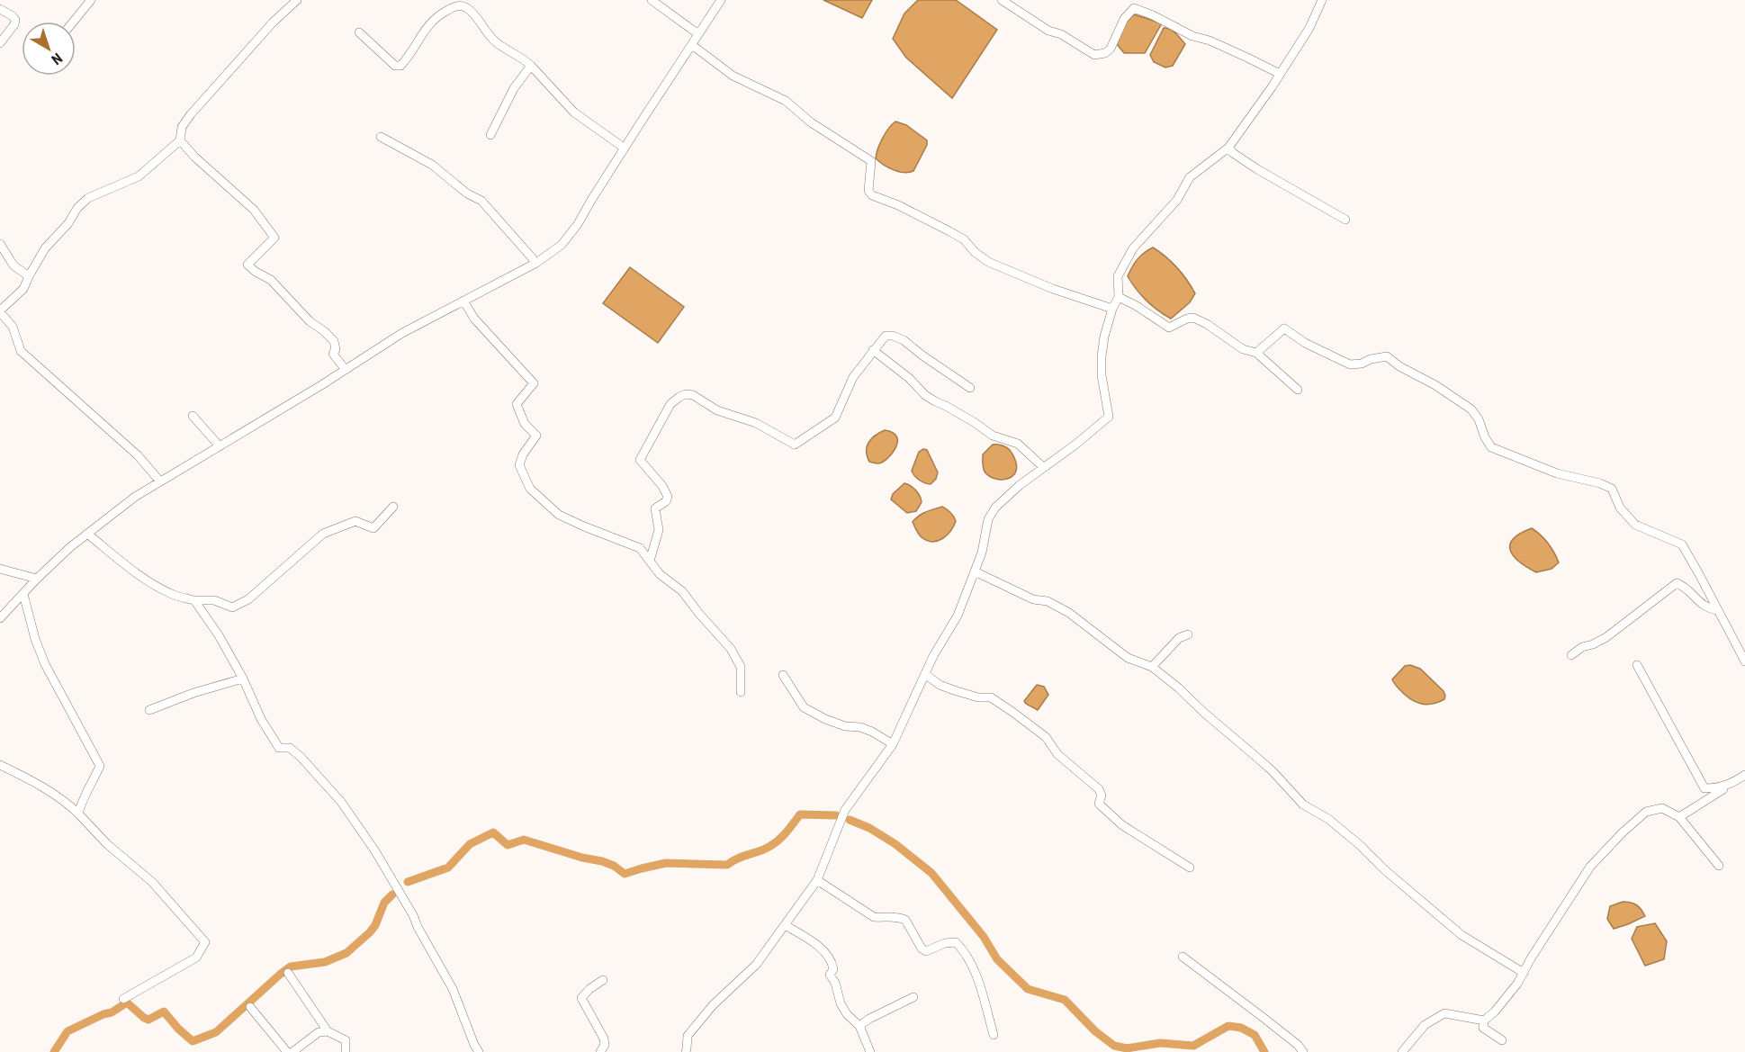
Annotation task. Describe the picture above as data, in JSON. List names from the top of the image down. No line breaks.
{"north":"bottom right"}
